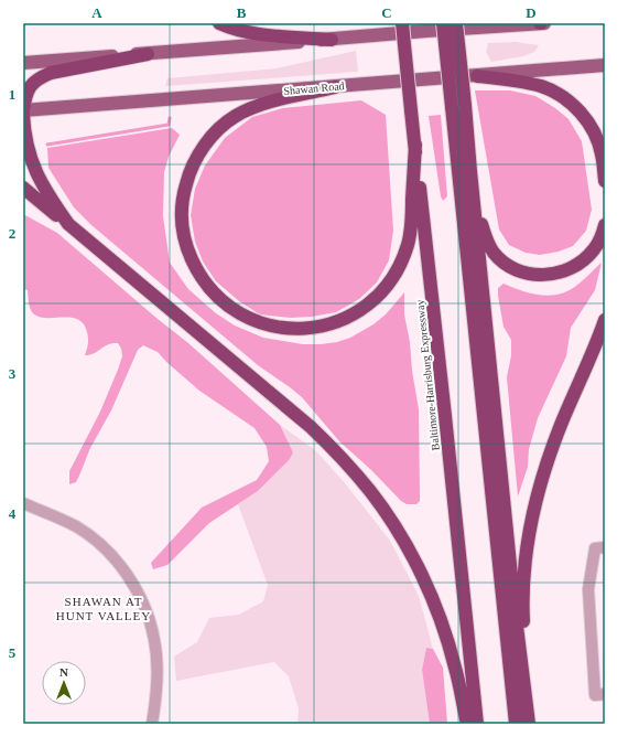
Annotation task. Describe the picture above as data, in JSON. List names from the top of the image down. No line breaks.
{"streets":{"highway":["Baltimore-Harrisburg Expressway"],"main road":["Shawan Road"]},"districts":["SHAWAN AT HUNT VALLEY"],"north":"top","grid":{"columns":["A","B","C","D"],"rows":["1","2","3","4","5"]}}
